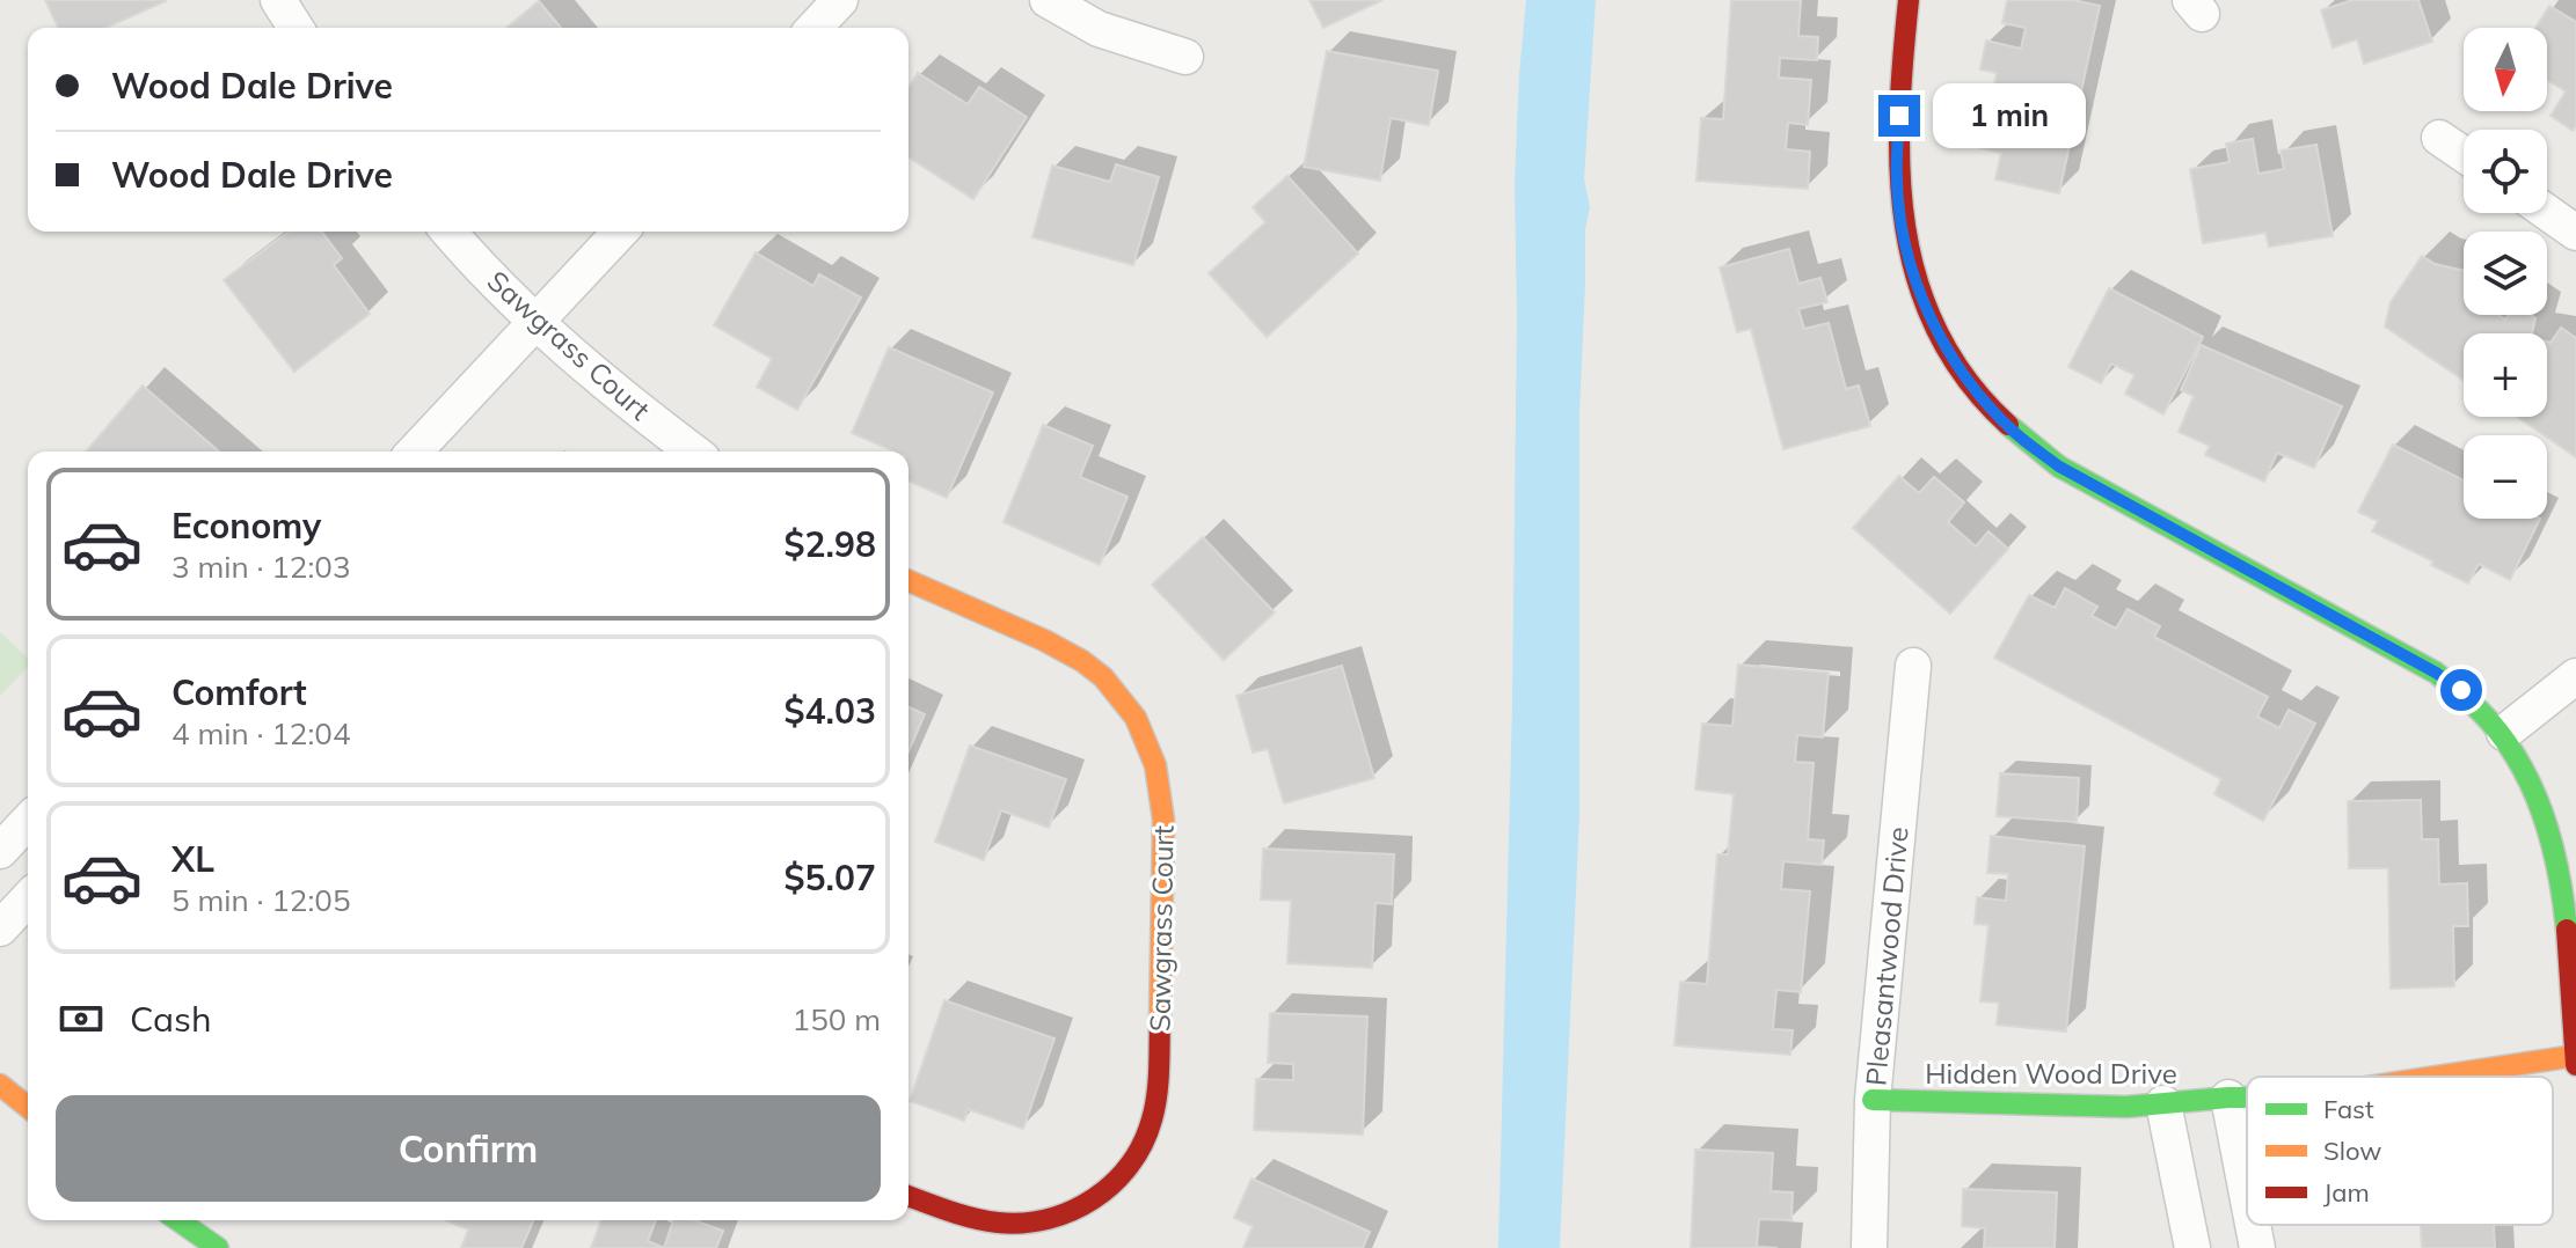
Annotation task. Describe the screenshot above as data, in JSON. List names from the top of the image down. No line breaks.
{"streets":{"street":["Sawgrass Court","Pleasantwood Drive","Hidden Wood Drive"]},"crossings":[["Pleasantwood Drive","Hidden Wood Drive"]],"legend":["Fast","Slow","Jam"],"north":"bottom","page":{"map_buttons":["+","−"],"banner":["Wood Dale Drive","Wood Dale Drive"],"bubble":"1 min","list":[{"name":"Economy","note":"3 min · 12:03","value":"$2.98"},{"name":"Comfort","note":"4 min · 12:04","value":"$4.03"},{"name":"XL","note":"5 min · 12:05","value":"$5.07"}],"pay":["Cash","150 m"],"buttons":"Confirm"}}
